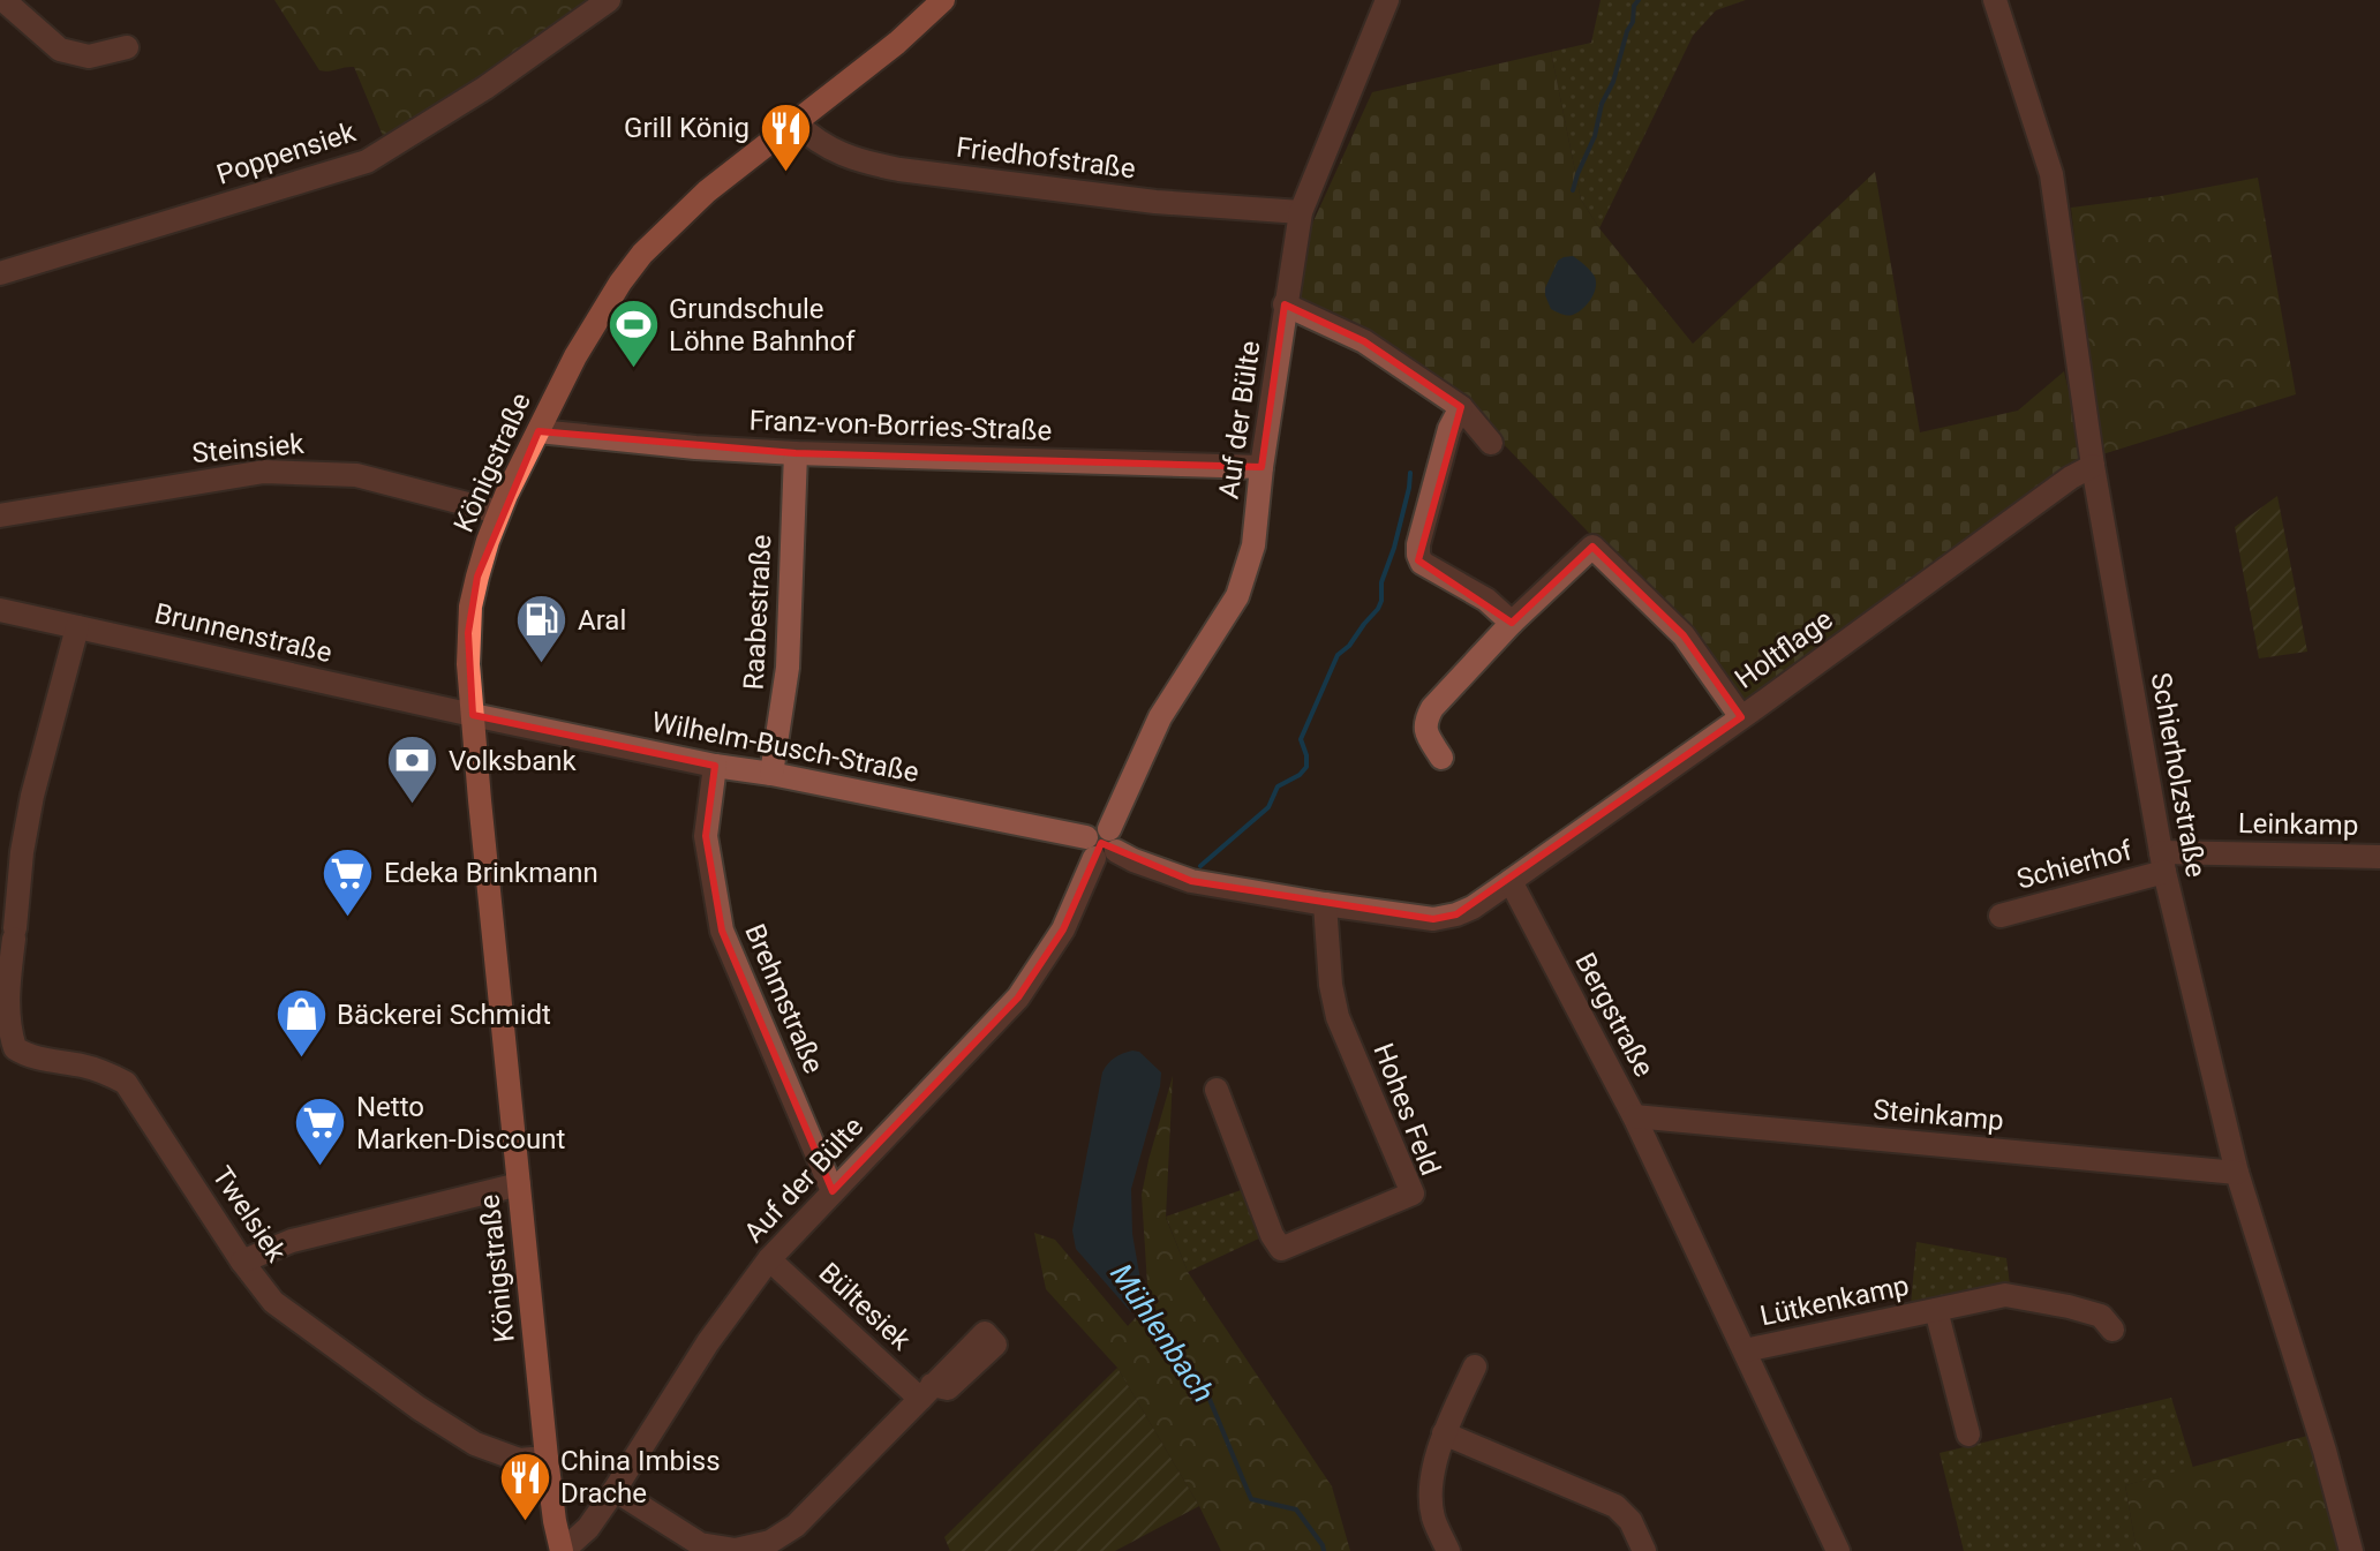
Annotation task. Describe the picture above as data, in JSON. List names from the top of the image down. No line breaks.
{"streets":{"main road":["Königstraße"],"street":["Poppensiek","Friedhofstraße","Auf der Bülte","Franz-von-Borries-Straße","Steinsiek","Raabestraße","Brunnenstraße","Holtflage","Wilhelm-Busch-Straße","Schierholzstraße","Leinkamp","Schierhof","Brehmstraße","Bergstraße","Hohes Feld","Steinkamp","Twelsiek","Lütkenkamp","Bültesiek"]},"crossings":[["Friedhofstraße","Auf der Bülte"],["Friedhofstraße","Königstraße"],["Auf der Bülte","Franz-von-Borries-Straße"],["Auf der Bülte","Königstraße"],["Auf der Bülte","Wilhelm-Busch-Straße"],["Auf der Bülte","Brehmstraße"],["Auf der Bülte","Bültesiek"],["Franz-von-Borries-Straße","Königstraße"],["Franz-von-Borries-Straße","Raabestraße"],["Steinsiek","Königstraße"],["Königstraße","Brunnenstraße"],["Königstraße","Wilhelm-Busch-Straße"],["Königstraße","Twelsiek"],["Raabestraße","Wilhelm-Busch-Straße"],["Brunnenstraße","Wilhelm-Busch-Straße"],["Brunnenstraße","Twelsiek"],["Holtflage","Schierholzstraße"],["Holtflage","Bergstraße"],["Wilhelm-Busch-Straße","Brehmstraße"],["Schierholzstraße","Leinkamp"],["Schierholzstraße","Schierhof"],["Schierholzstraße","Steinkamp"],["Leinkamp","Schierhof"],["Bergstraße","Steinkamp"],["Bergstraße","Lütkenkamp"]],"water":["Mühlenbach"],"places":{"restaurant":["Grill König","China Imbiss Drache"],"sports":["Grundschule Löhne Bahnhof"],"fuel station":["Aral"],"bank":["Volksbank"],"supermarket":["Edeka Brinkmann","Netto Marken-Discount"],"shop":["Bäckerei Schmidt"]}}
